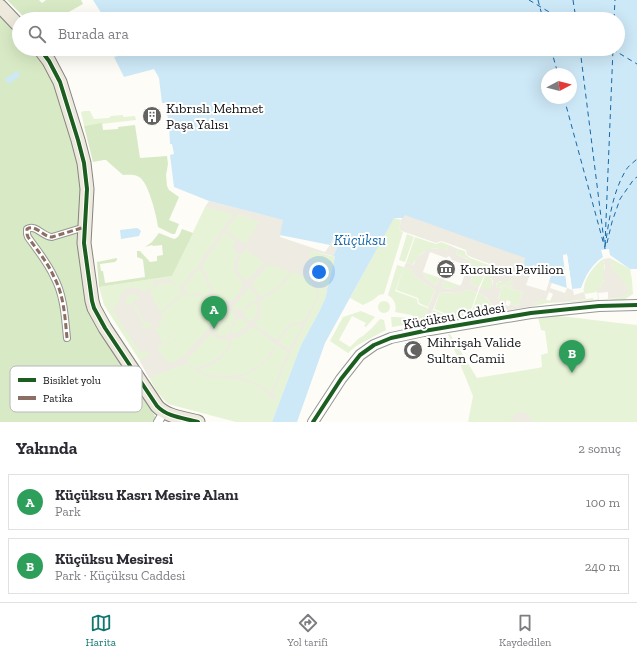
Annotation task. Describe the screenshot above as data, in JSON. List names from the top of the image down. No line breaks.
{"streets":{"street":["Küçüksu Caddesi"]},"water":["Küçüksu"],"places":{"building":["Kıbrıslı Mehmet Paşa Yalısı"],"museum":["Kucuksu Pavilion"],"mosque":["Mihrişah Valide Sultan Camii"]},"legend":["Bisiklet yolu","Patika"],"north":"right","page":{"search":"Burada ara","pins":["A","B"],"heading":["Yakında","2 sonuç"],"list":[{"mark":"A","name":"Küçüksu Kasrı Mesire Alanı","note":"Park","value":"100 m"},{"mark":"B","name":"Küçüksu Mesiresi","note":"Park · Küçüksu Caddesi","value":"240 m"}],"nav":["Harita","Yol tarifi","Kaydedilen"]}}
